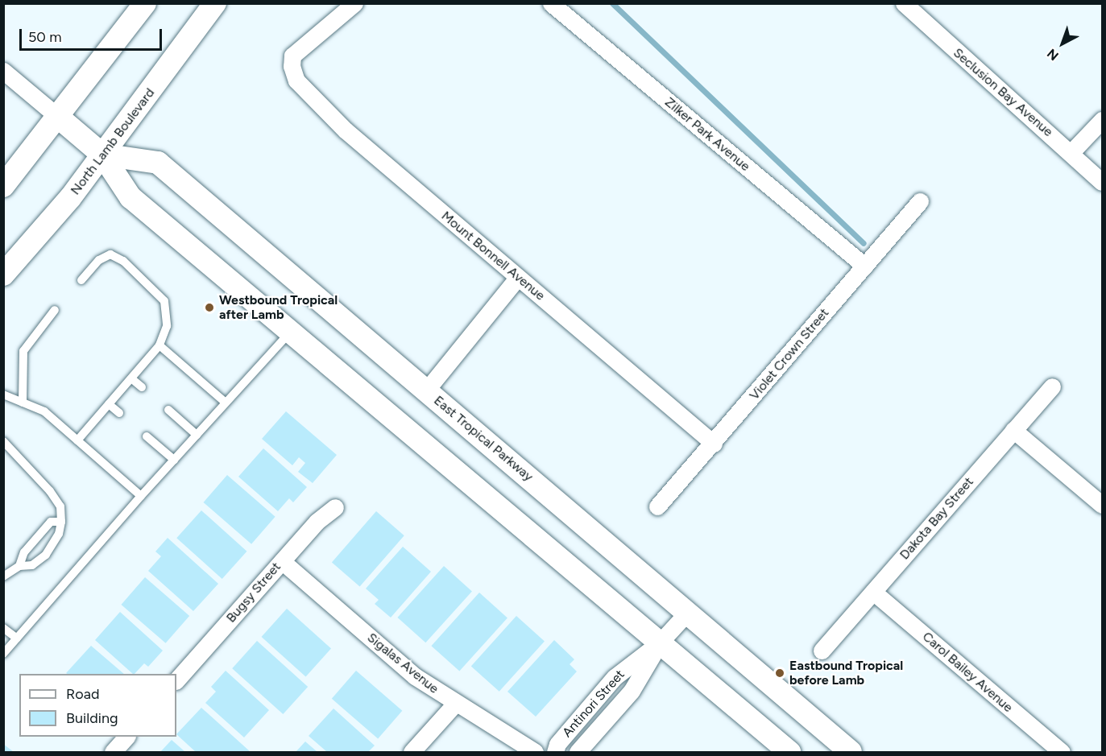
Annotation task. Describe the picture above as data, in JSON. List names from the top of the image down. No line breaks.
{"streets":{"main road":["North Lamb Boulevard","East Tropical Parkway"],"street":["Seclusion Bay Avenue","Zilker Park Avenue","Mount Bonnell Avenue","Violet Crown Street","Dakota Bay Street","Bugsy Street","Sigalas Avenue","Carol Bailey Avenue","Antinori Street"]},"crossings":[["Zilker Park Avenue","Violet Crown Street"],["North Lamb Boulevard","East Tropical Parkway"],["Mount Bonnell Avenue","Violet Crown Street"],["East Tropical Parkway","Antinori Street"],["Dakota Bay Street","Carol Bailey Avenue"],["Bugsy Street","Sigalas Avenue"]],"places":["Westbound Tropical after Lamb","Eastbound Tropical before Lamb"],"legend":["Road","Building"],"scale_bar":"50 m","north":"bottom left"}
